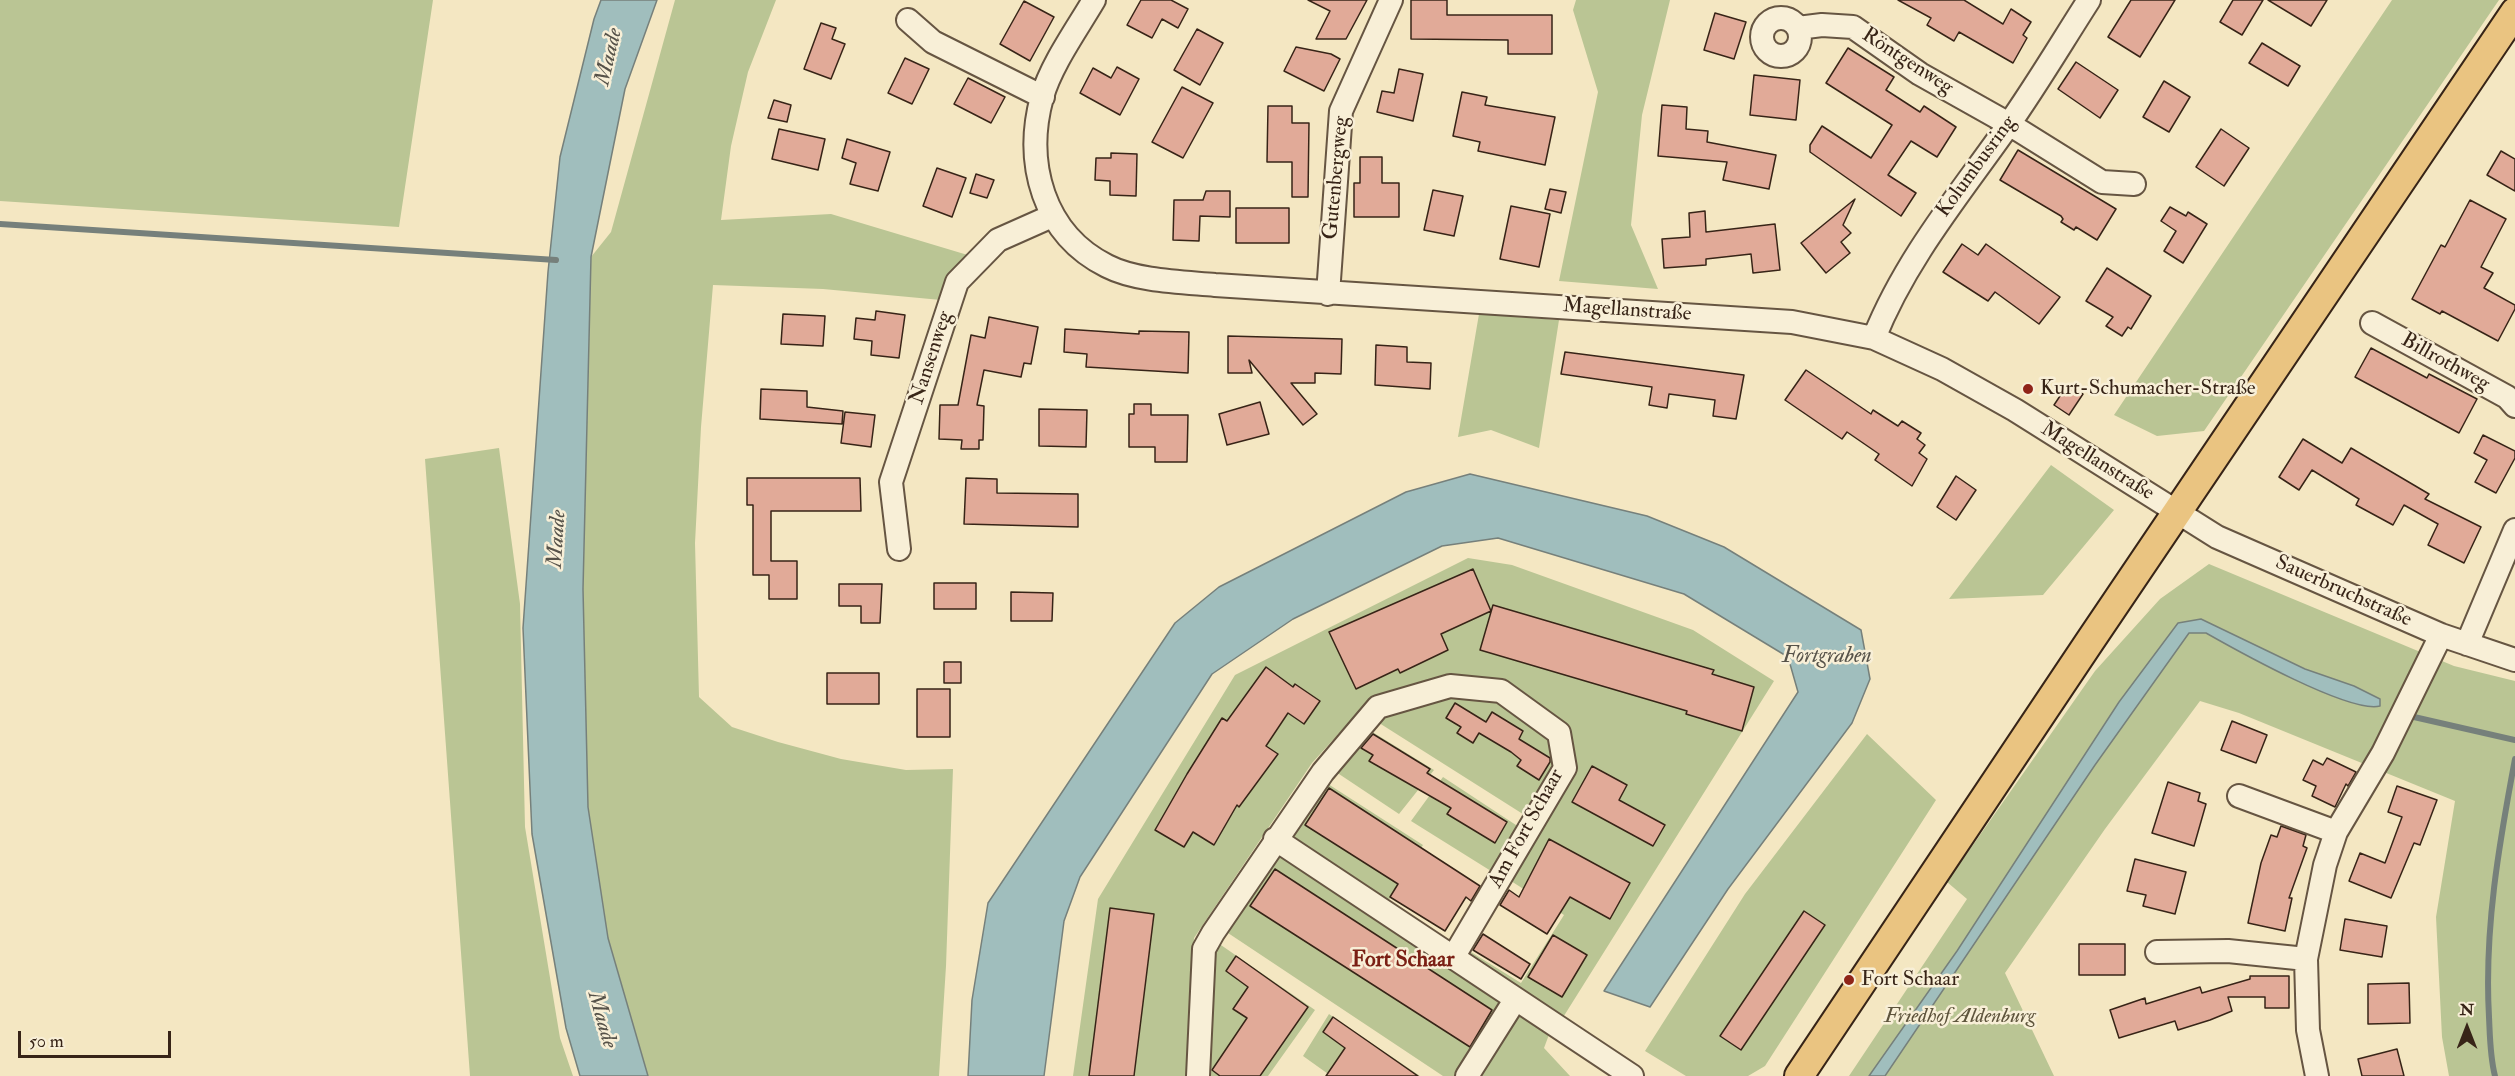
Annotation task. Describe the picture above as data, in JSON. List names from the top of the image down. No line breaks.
{"streets":{"street":["Röntgenweg","Kolumbusring","Gutenbergweg","Magellanstraße","Nansenweg","Billrothweg","Sauerbruchstraße","Am Fort Schaar"]},"crossings":[["Röntgenweg","Kolumbusring"],["Kolumbusring","Magellanstraße"],["Gutenbergweg","Magellanstraße"],["Magellanstraße","Nansenweg"],["Magellanstraße","Sauerbruchstraße"]],"districts":["Fort Schaar"],"water":["Maade","Fortgraben"],"parks":["Friedhof Aldenburg"],"places":["Kurt-Schumacher-Straße","Fort Schaar"],"scale_bar":"50 m","north":"top"}
